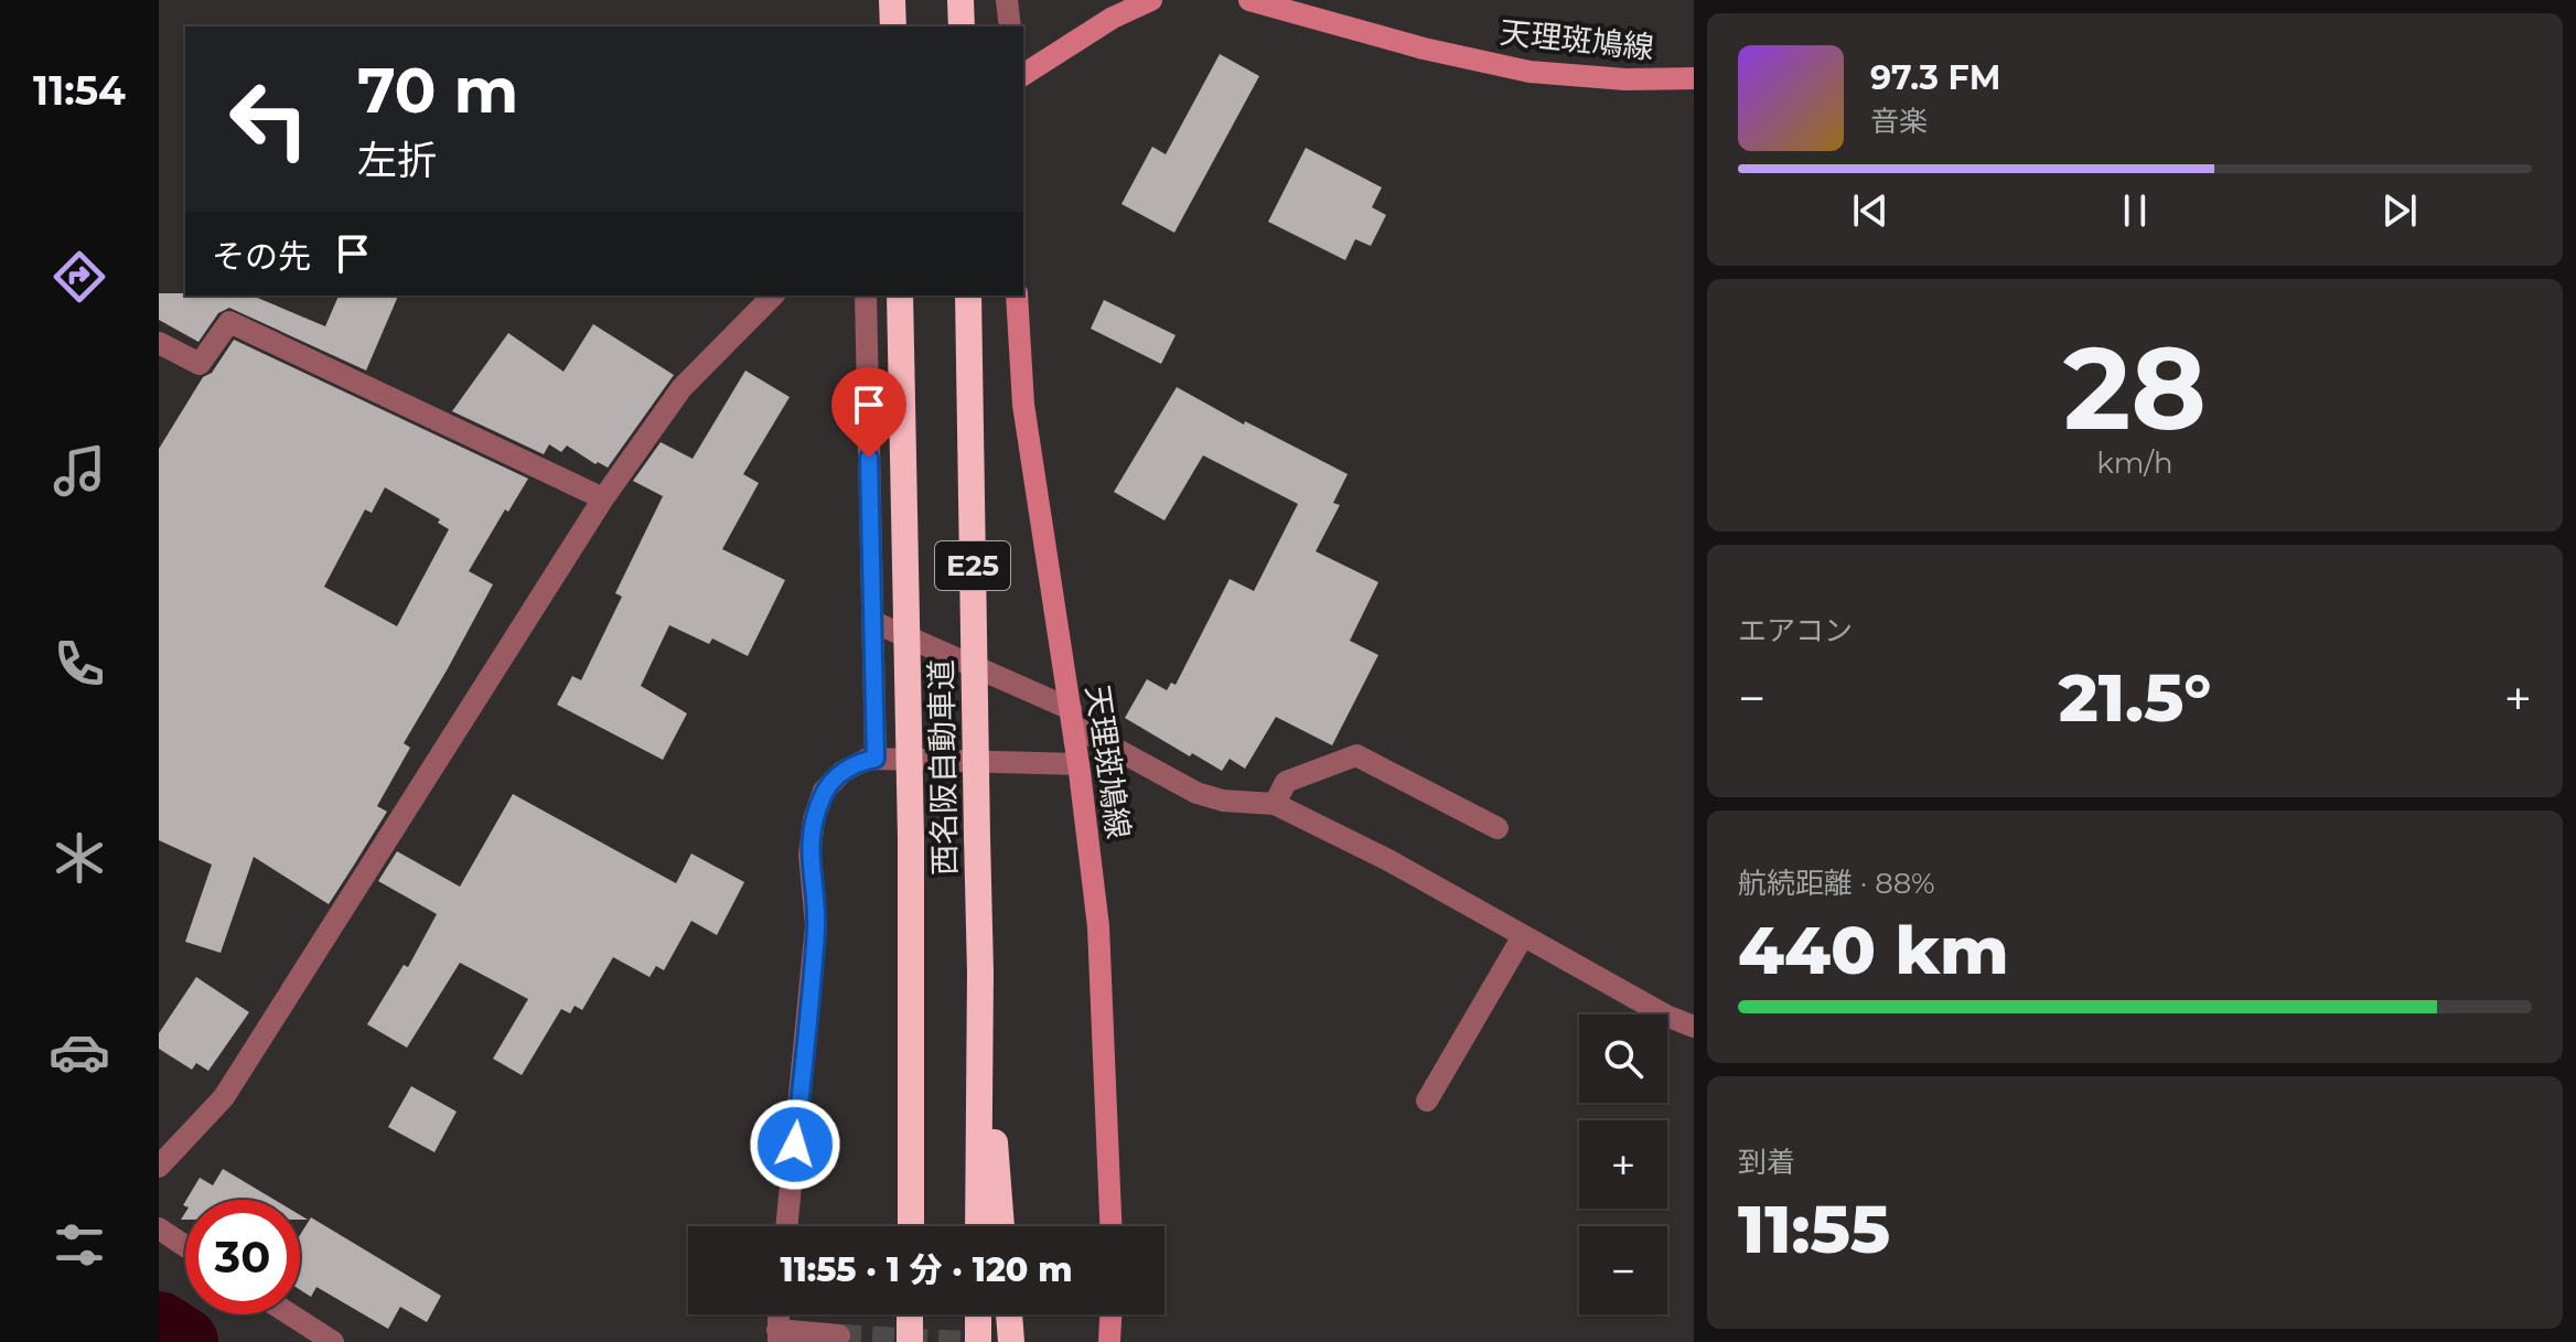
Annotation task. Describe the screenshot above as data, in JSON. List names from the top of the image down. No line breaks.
{"streets":{"highway":["E25","西名阪自動車道"],"main road":["天理斑鳩線"]},"page":{"tabs":"11:54","turn":["70 m","左折"],"song":["97.3 FM","音楽"],"then":"その先","tile":[["28","km/h"],"エアコン",["航続距離 · 88%","440 km"],["到着","11:55"]],"heat":["−","21.5°","+"],"map_buttons":["+","−"],"limit":"30","trip":"11:55 · 1 分 · 120 m"}}
